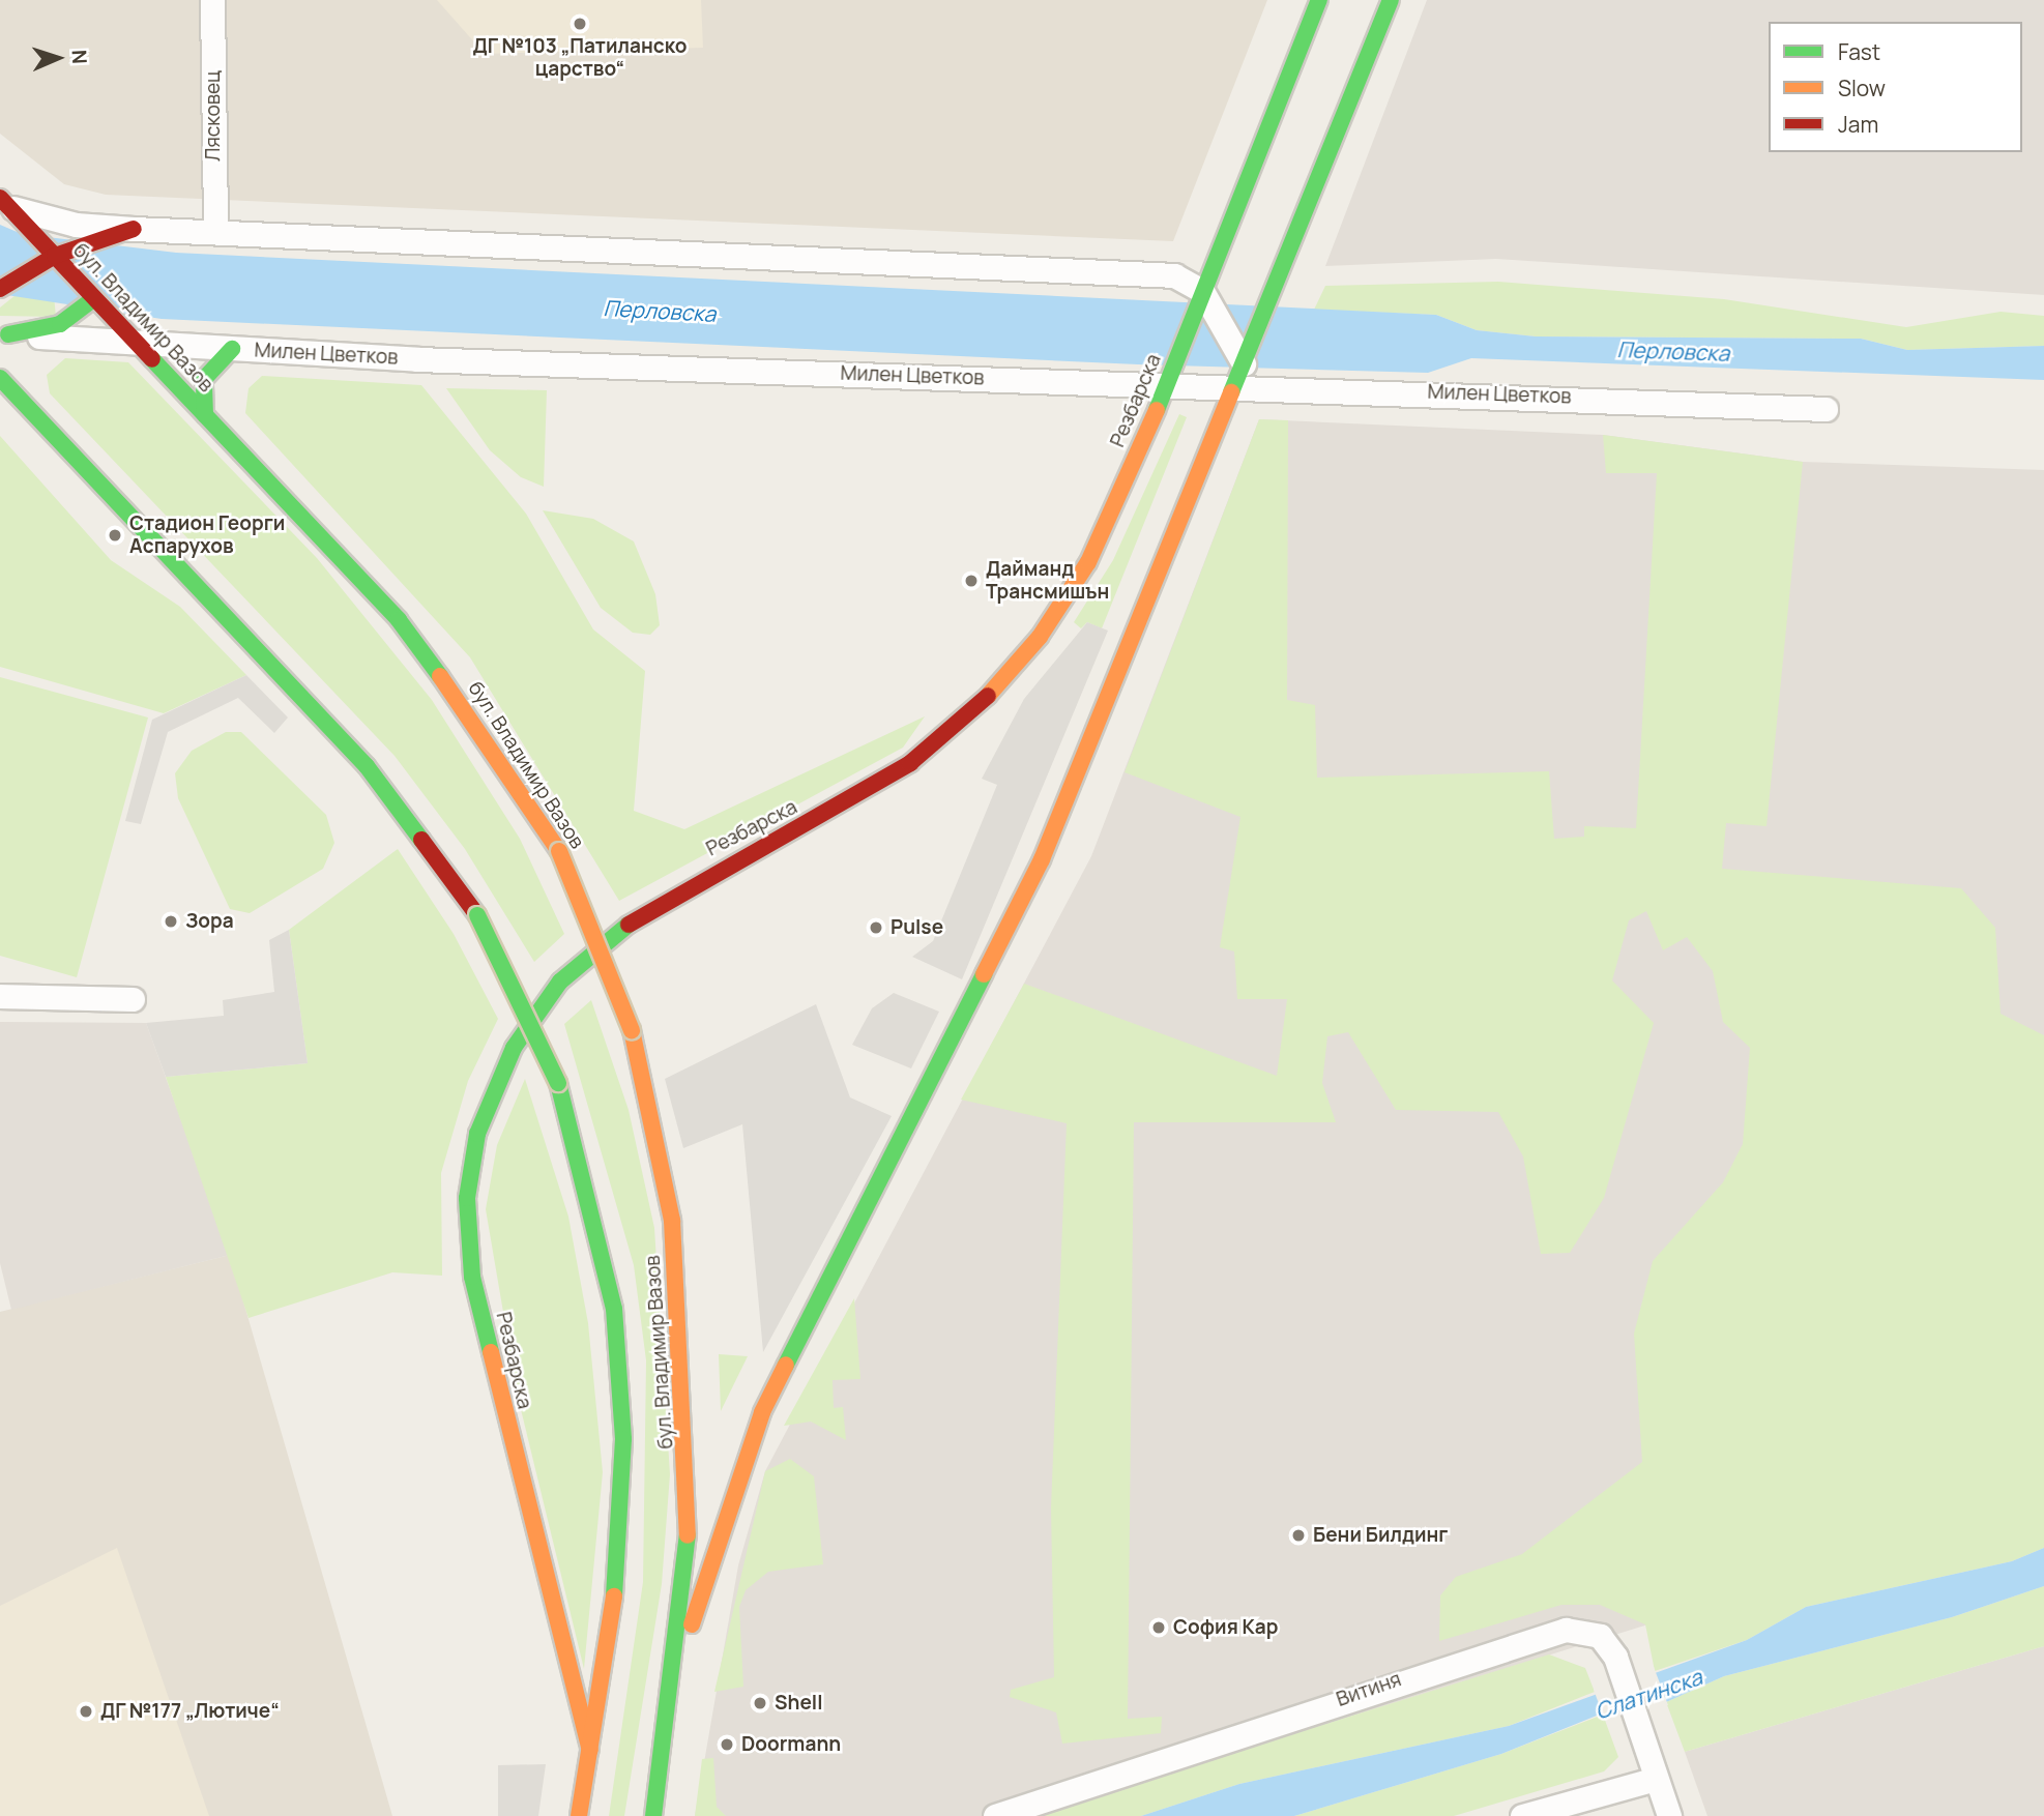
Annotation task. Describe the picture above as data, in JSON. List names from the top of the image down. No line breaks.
{"streets":{"street":["Лясковец","бул. Владимир Вазов","Милен Цветков","Резбарска","Витиня"]},"crossings":[["бул. Владимир Вазов","Милен Цветков"],["бул. Владимир Вазов","Резбарска"],["Милен Цветков","Резбарска"]],"water":["Перловска","Слатинска"],"places":["ДГ №103 „Патиланско царство“","Стадион Георги Аспарухов","Дайманд Трансмишън","Зора","Pulse","Бени Билдинг","София Кар","Shell","ДГ №177 „Лютиче“","Doormann"],"legend":["Fast","Slow","Jam"],"north":"right"}
